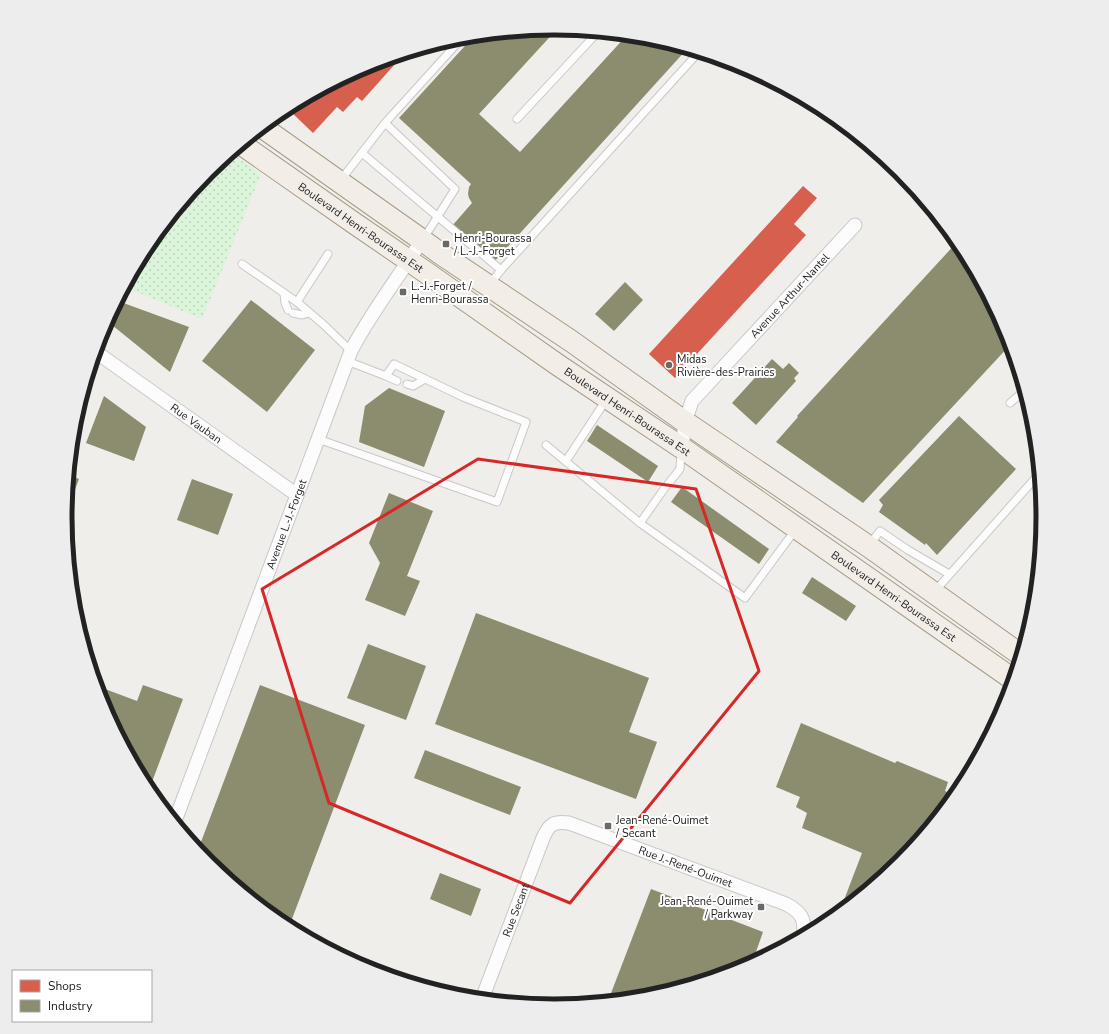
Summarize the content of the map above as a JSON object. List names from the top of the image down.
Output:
{
  "streets": {
    "main road": ["Boulevard Henri-Bourassa Est"],
    "street": [
      "Avenue Arthur-Nantel",
      "Rue Vauban",
      "Avenue L.-J.-Forget",
      "Rue J.-René-Ouimet",
      "Rue Secant"
    ]
  },
  "crossings": [
    ["Boulevard Henri-Bourassa Est", "Avenue Arthur-Nantel"],
    ["Boulevard Henri-Bourassa Est", "Avenue L.-J.-Forget"],
    ["Rue Vauban", "Avenue L.-J.-Forget"],
    ["Rue J.-René-Ouimet", "Rue Secant"]
  ],
  "places": {
    "transit": [
      "Henri-Bourassa / L.-J.-Forget",
      "L.-J.-Forget / Henri-Bourassa",
      "Jean-René-Ouimet / Secant",
      "Jean-René-Ouimet / Parkway"
    ],
    "other": ["Midas Rivière-des-Prairies"]
  },
  "legend": ["Shops", "Industry"]
}
